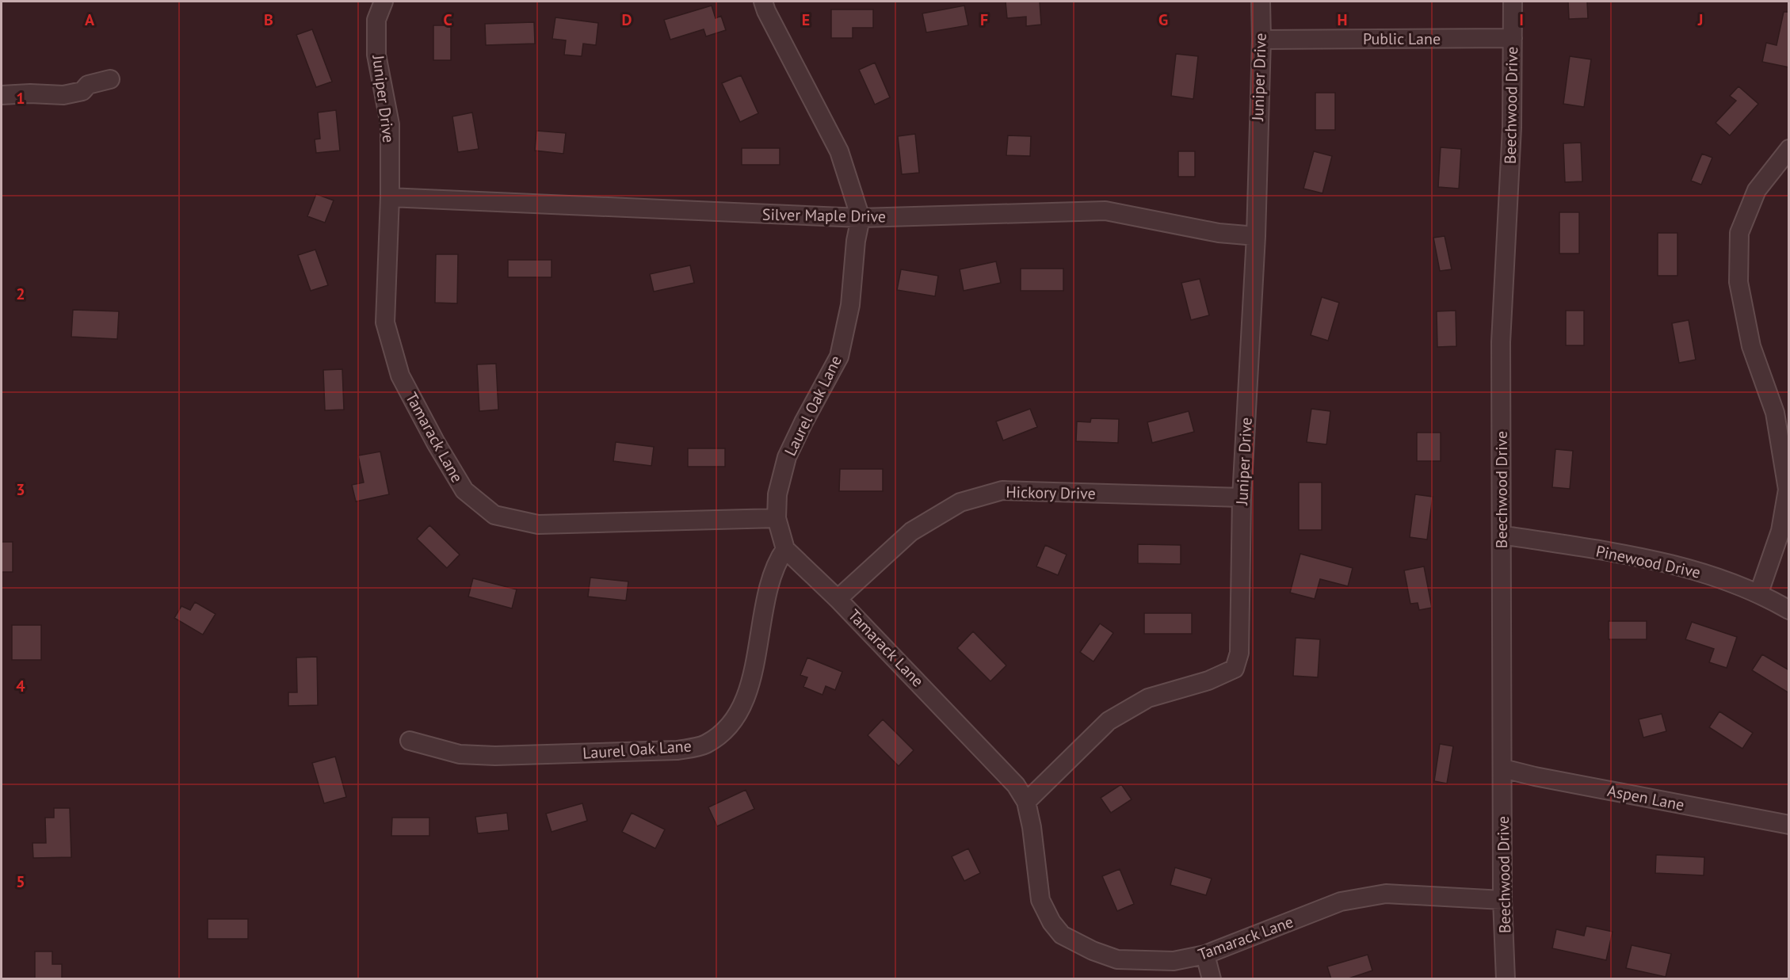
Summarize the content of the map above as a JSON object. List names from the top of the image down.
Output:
{
  "streets": {
    "street": [
      "Public Lane",
      "Juniper Drive",
      "Beechwood Drive",
      "Silver Maple Drive",
      "Laurel Oak Lane",
      "Tamarack Lane",
      "Hickory Drive",
      "Pinewood Drive",
      "Aspen Lane"
    ]
  },
  "crossings": [
    ["Public Lane", "Juniper Drive"],
    ["Public Lane", "Beechwood Drive"],
    ["Juniper Drive", "Silver Maple Drive"],
    ["Juniper Drive", "Tamarack Lane"],
    ["Juniper Drive", "Hickory Drive"],
    ["Beechwood Drive", "Tamarack Lane"],
    ["Beechwood Drive", "Pinewood Drive"],
    ["Beechwood Drive", "Aspen Lane"],
    ["Silver Maple Drive", "Laurel Oak Lane"],
    ["Silver Maple Drive", "Tamarack Lane"],
    ["Laurel Oak Lane", "Tamarack Lane"],
    ["Tamarack Lane", "Hickory Drive"]
  ],
  "grid": {
    "columns": [
      "A",
      "B",
      "C",
      "D",
      "E",
      "F",
      "G",
      "H",
      "I",
      "J"
    ],
    "rows": [
      "1",
      "2",
      "3",
      "4",
      "5"
    ]
  }
}
